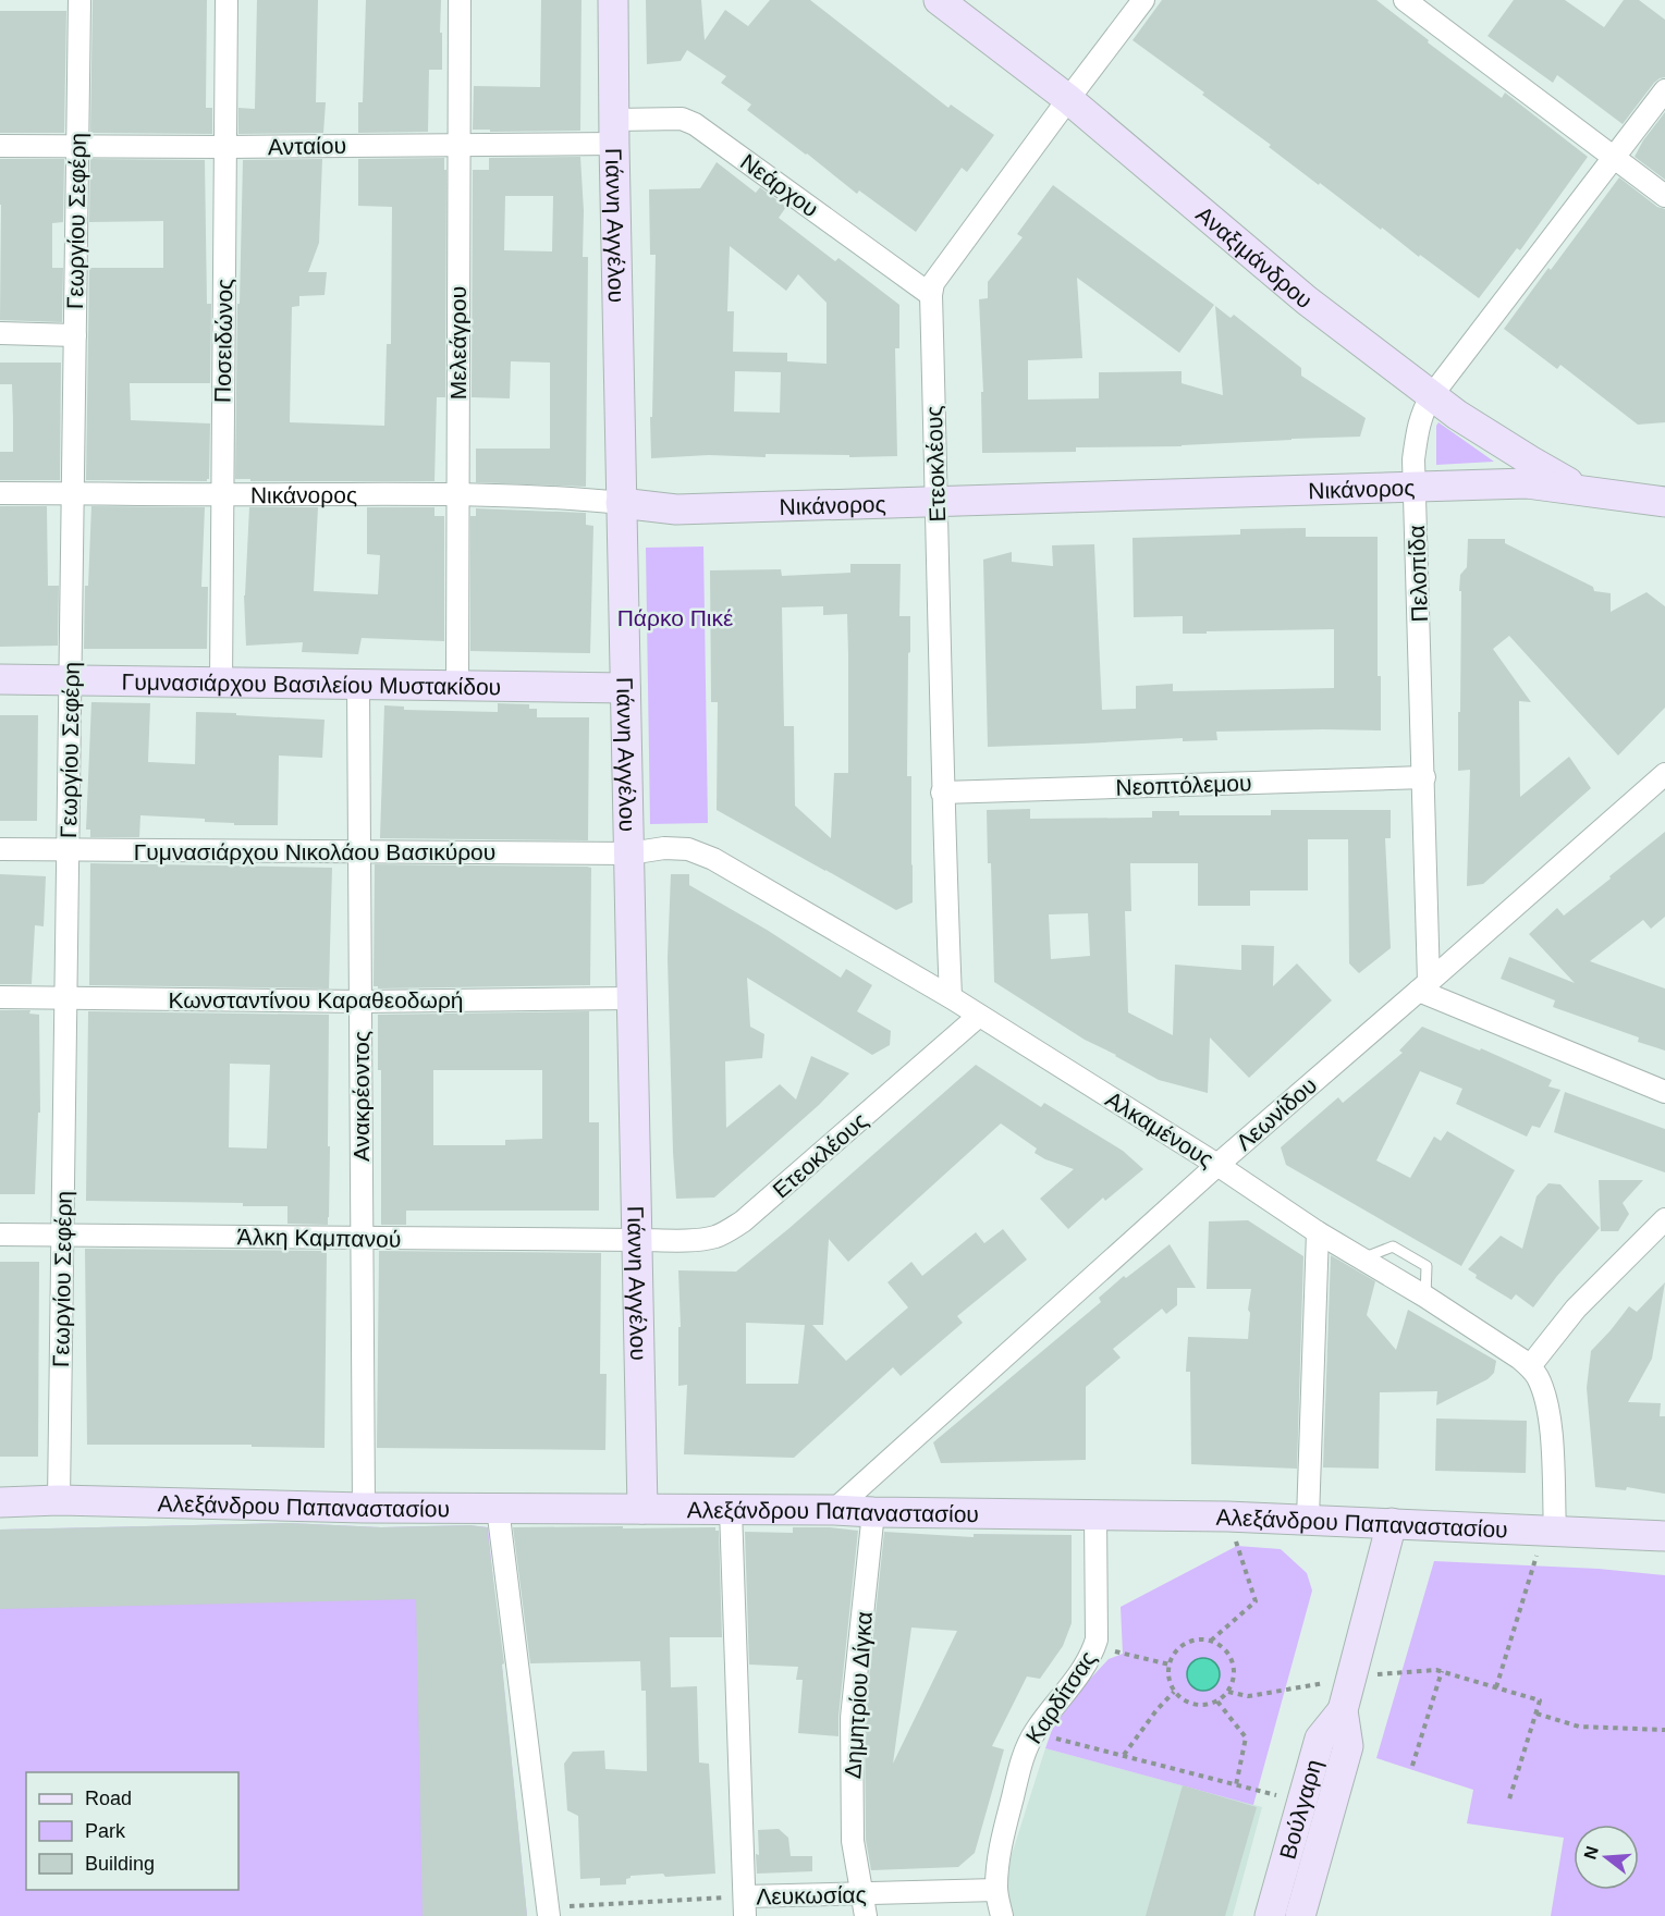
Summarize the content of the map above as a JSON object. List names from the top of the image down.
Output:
{
  "streets": {
    "street": [
      "Ανταίου",
      "Νεάρχου",
      "Γεωργίου Σεφέρη",
      "Γιάννη Αγγέλου",
      "Αναξιμάνδρου",
      "Ποσειδώνος",
      "Μελεάγρου",
      "Ετεοκλέους",
      "Νικάνορος",
      "Πελοπίδα",
      "Γυμνασιάρχου Βασιλείου Μυστακίδου",
      "Νεοπτόλεμου",
      "Γυμνασιάρχου Νικολάου Βασικύρου",
      "Κωνσταντίνου Καραθεοδωρή",
      "Ανακρέοντος",
      "Λεωνίδου",
      "Αλκαμένους",
      "Άλκη Καμπανού",
      "Αλεξάνδρου Παπαναστασίου",
      "Δημητρίου Δίγκα",
      "Καρδίτσας",
      "Βούλγαρη",
      "Λευκωσίας"
    ]
  },
  "crossings": [
    ["Ανταίου", "Νεάρχου"],
    ["Ανταίου", "Γεωργίου Σεφέρη"],
    ["Ανταίου", "Γιάννη Αγγέλου"],
    ["Ανταίου", "Ποσειδώνος"],
    ["Ανταίου", "Μελεάγρου"],
    ["Νεάρχου", "Γιάννη Αγγέλου"],
    ["Νεάρχου", "Ετεοκλέους"],
    ["Γεωργίου Σεφέρη", "Νικάνορος"],
    ["Γεωργίου Σεφέρη", "Γυμνασιάρχου Βασιλείου Μυστακίδου"],
    ["Γεωργίου Σεφέρη", "Γυμνασιάρχου Νικολάου Βασικύρου"],
    ["Γεωργίου Σεφέρη", "Κωνσταντίνου Καραθεοδωρή"],
    ["Γεωργίου Σεφέρη", "Άλκη Καμπανού"],
    ["Γεωργίου Σεφέρη", "Αλεξάνδρου Παπαναστασίου"],
    ["Γιάννη Αγγέλου", "Ετεοκλέους"],
    ["Γιάννη Αγγέλου", "Νικάνορος"],
    ["Γιάννη Αγγέλου", "Γυμνασιάρχου Βασιλείου Μυστακίδου"],
    ["Γιάννη Αγγέλου", "Γυμνασιάρχου Νικολάου Βασικύρου"],
    ["Γιάννη Αγγέλου", "Κωνσταντίνου Καραθεοδωρή"],
    ["Γιάννη Αγγέλου", "Αλκαμένους"],
    ["Γιάννη Αγγέλου", "Άλκη Καμπανού"],
    ["Γιάννη Αγγέλου", "Αλεξάνδρου Παπαναστασίου"],
    ["Αναξιμάνδρου", "Ετεοκλέους"],
    ["Αναξιμάνδρου", "Νικάνορος"],
    ["Αναξιμάνδρου", "Πελοπίδα"],
    ["Ποσειδώνος", "Νικάνορος"],
    ["Ποσειδώνος", "Γυμνασιάρχου Βασιλείου Μυστακίδου"],
    ["Μελεάγρου", "Νικάνορος"],
    ["Μελεάγρου", "Γυμνασιάρχου Βασιλείου Μυστακίδου"],
    ["Ετεοκλέους", "Νικάνορος"],
    ["Ετεοκλέους", "Νεοπτόλεμου"],
    ["Ετεοκλέους", "Αλκαμένους"],
    ["Ετεοκλέους", "Άλκη Καμπανού"],
    ["Νικάνορος", "Πελοπίδα"],
    ["Πελοπίδα", "Νεοπτόλεμου"],
    ["Πελοπίδα", "Λεωνίδου"],
    ["Γυμνασιάρχου Βασιλείου Μυστακίδου", "Ανακρέοντος"],
    ["Γυμνασιάρχου Νικολάου Βασικύρου", "Ανακρέοντος"],
    ["Γυμνασιάρχου Νικολάου Βασικύρου", "Αλκαμένους"],
    ["Κωνσταντίνου Καραθεοδωρή", "Ανακρέοντος"],
    ["Ανακρέοντος", "Άλκη Καμπανού"],
    ["Ανακρέοντος", "Αλεξάνδρου Παπαναστασίου"],
    ["Λεωνίδου", "Αλκαμένους"],
    ["Λεωνίδου", "Αλεξάνδρου Παπαναστασίου"],
    ["Αλκαμένους", "Αλεξάνδρου Παπαναστασίου"],
    ["Αλεξάνδρου Παπαναστασίου", "Δημητρίου Δίγκα"],
    ["Αλεξάνδρου Παπαναστασίου", "Καρδίτσας"],
    ["Αλεξάνδρου Παπαναστασίου", "Βούλγαρη"],
    ["Δημητρίου Δίγκα", "Λευκωσίας"],
    ["Καρδίτσας", "Λευκωσίας"]
  ],
  "parks": ["Πάρκο Πικέ"],
  "legend": ["Road", "Park", "Building"],
  "north": "left"
}
